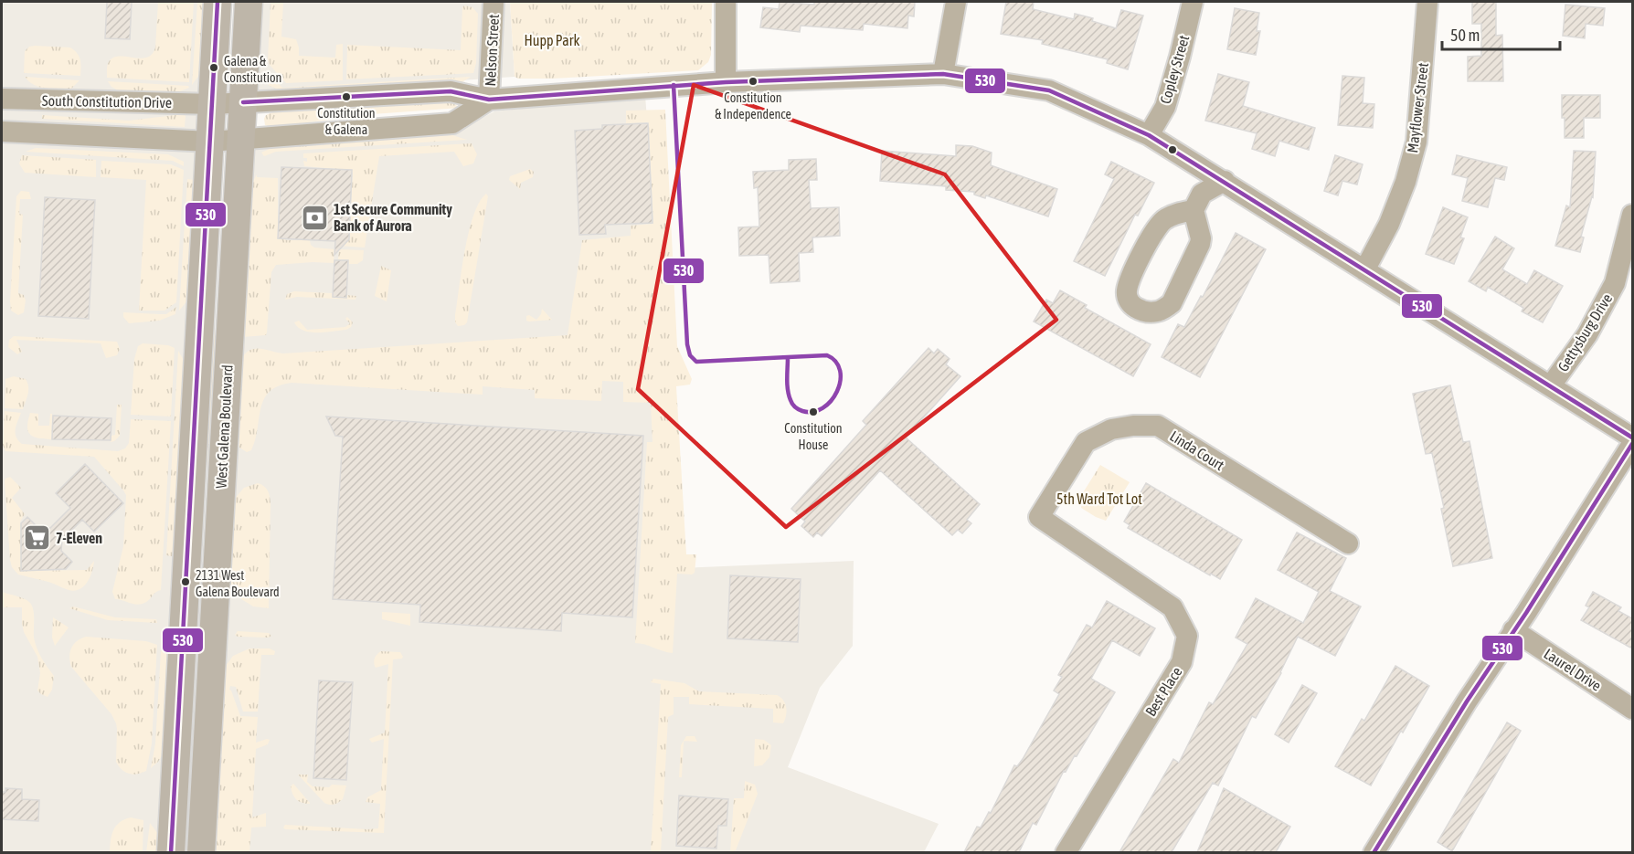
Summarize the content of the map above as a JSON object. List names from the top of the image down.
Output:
{
  "streets": {
    "main road": ["West Galena Boulevard"],
    "street": [
      "Nelson Street",
      "Copley Street",
      "South Constitution Drive",
      "Mayflower Street",
      "Gettysburg Drive",
      "Linda Court",
      "Laurel Drive",
      "Best Place"
    ]
  },
  "crossings": [
    ["Nelson Street", "South Constitution Drive"],
    ["South Constitution Drive", "West Galena Boulevard"],
    ["Linda Court", "Best Place"]
  ],
  "parks": ["Hupp Park", "5th Ward Tot Lot"],
  "places": {
    "other": [
      "Galena & Constitution",
      "Constitution & Independence",
      "Constitution & Galena",
      "Constitution House",
      "2131 West Galena Boulevard"
    ],
    "bank": ["1st Secure Community Bank of Aurora"],
    "supermarket": ["7-Eleven"]
  },
  "lines": ["transit line 530"],
  "scale_bar": "50 m"
}
